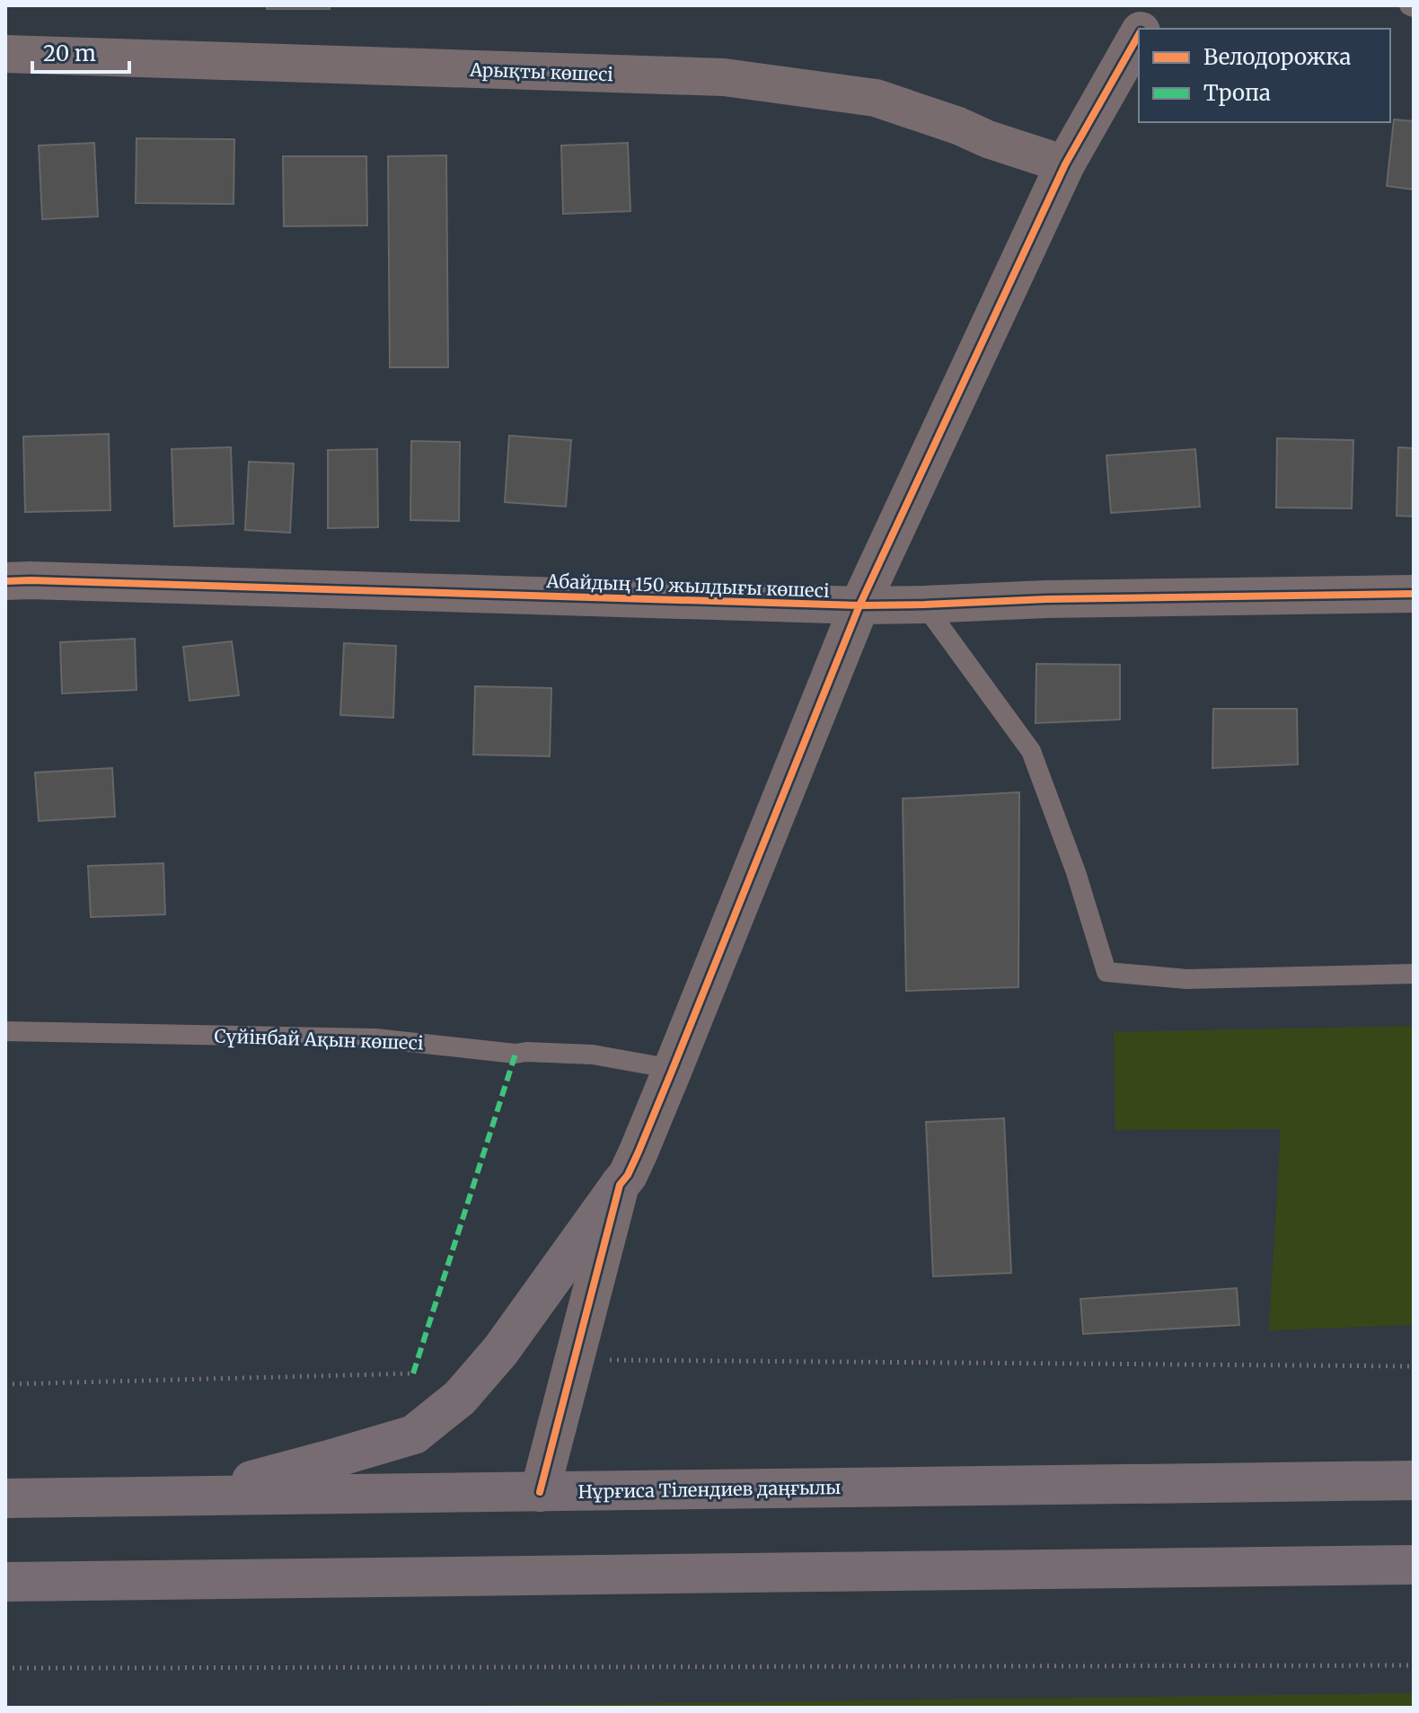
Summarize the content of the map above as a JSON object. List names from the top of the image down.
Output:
{
  "streets": {
    "main road": ["Нұрғиса Тілендиев даңғылы"],
    "street": ["Арықты көшесі", "Абайдың 150 жылдығы көшесі"],
    "lane": ["Сүйінбай Ақын көшесі"]
  },
  "legend": ["Велодорожка", "Тропа"],
  "scale_bar": "20 m"
}
